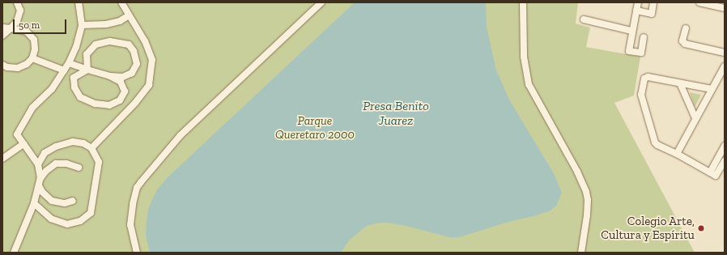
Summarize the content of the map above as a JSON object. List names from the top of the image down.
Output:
{
  "water": ["Presa Benito Juarez"],
  "parks": ["Parque Queretaro 2000"],
  "places": ["Colegio Arte, Cultura y Espíritu"],
  "scale_bar": "50 m"
}
